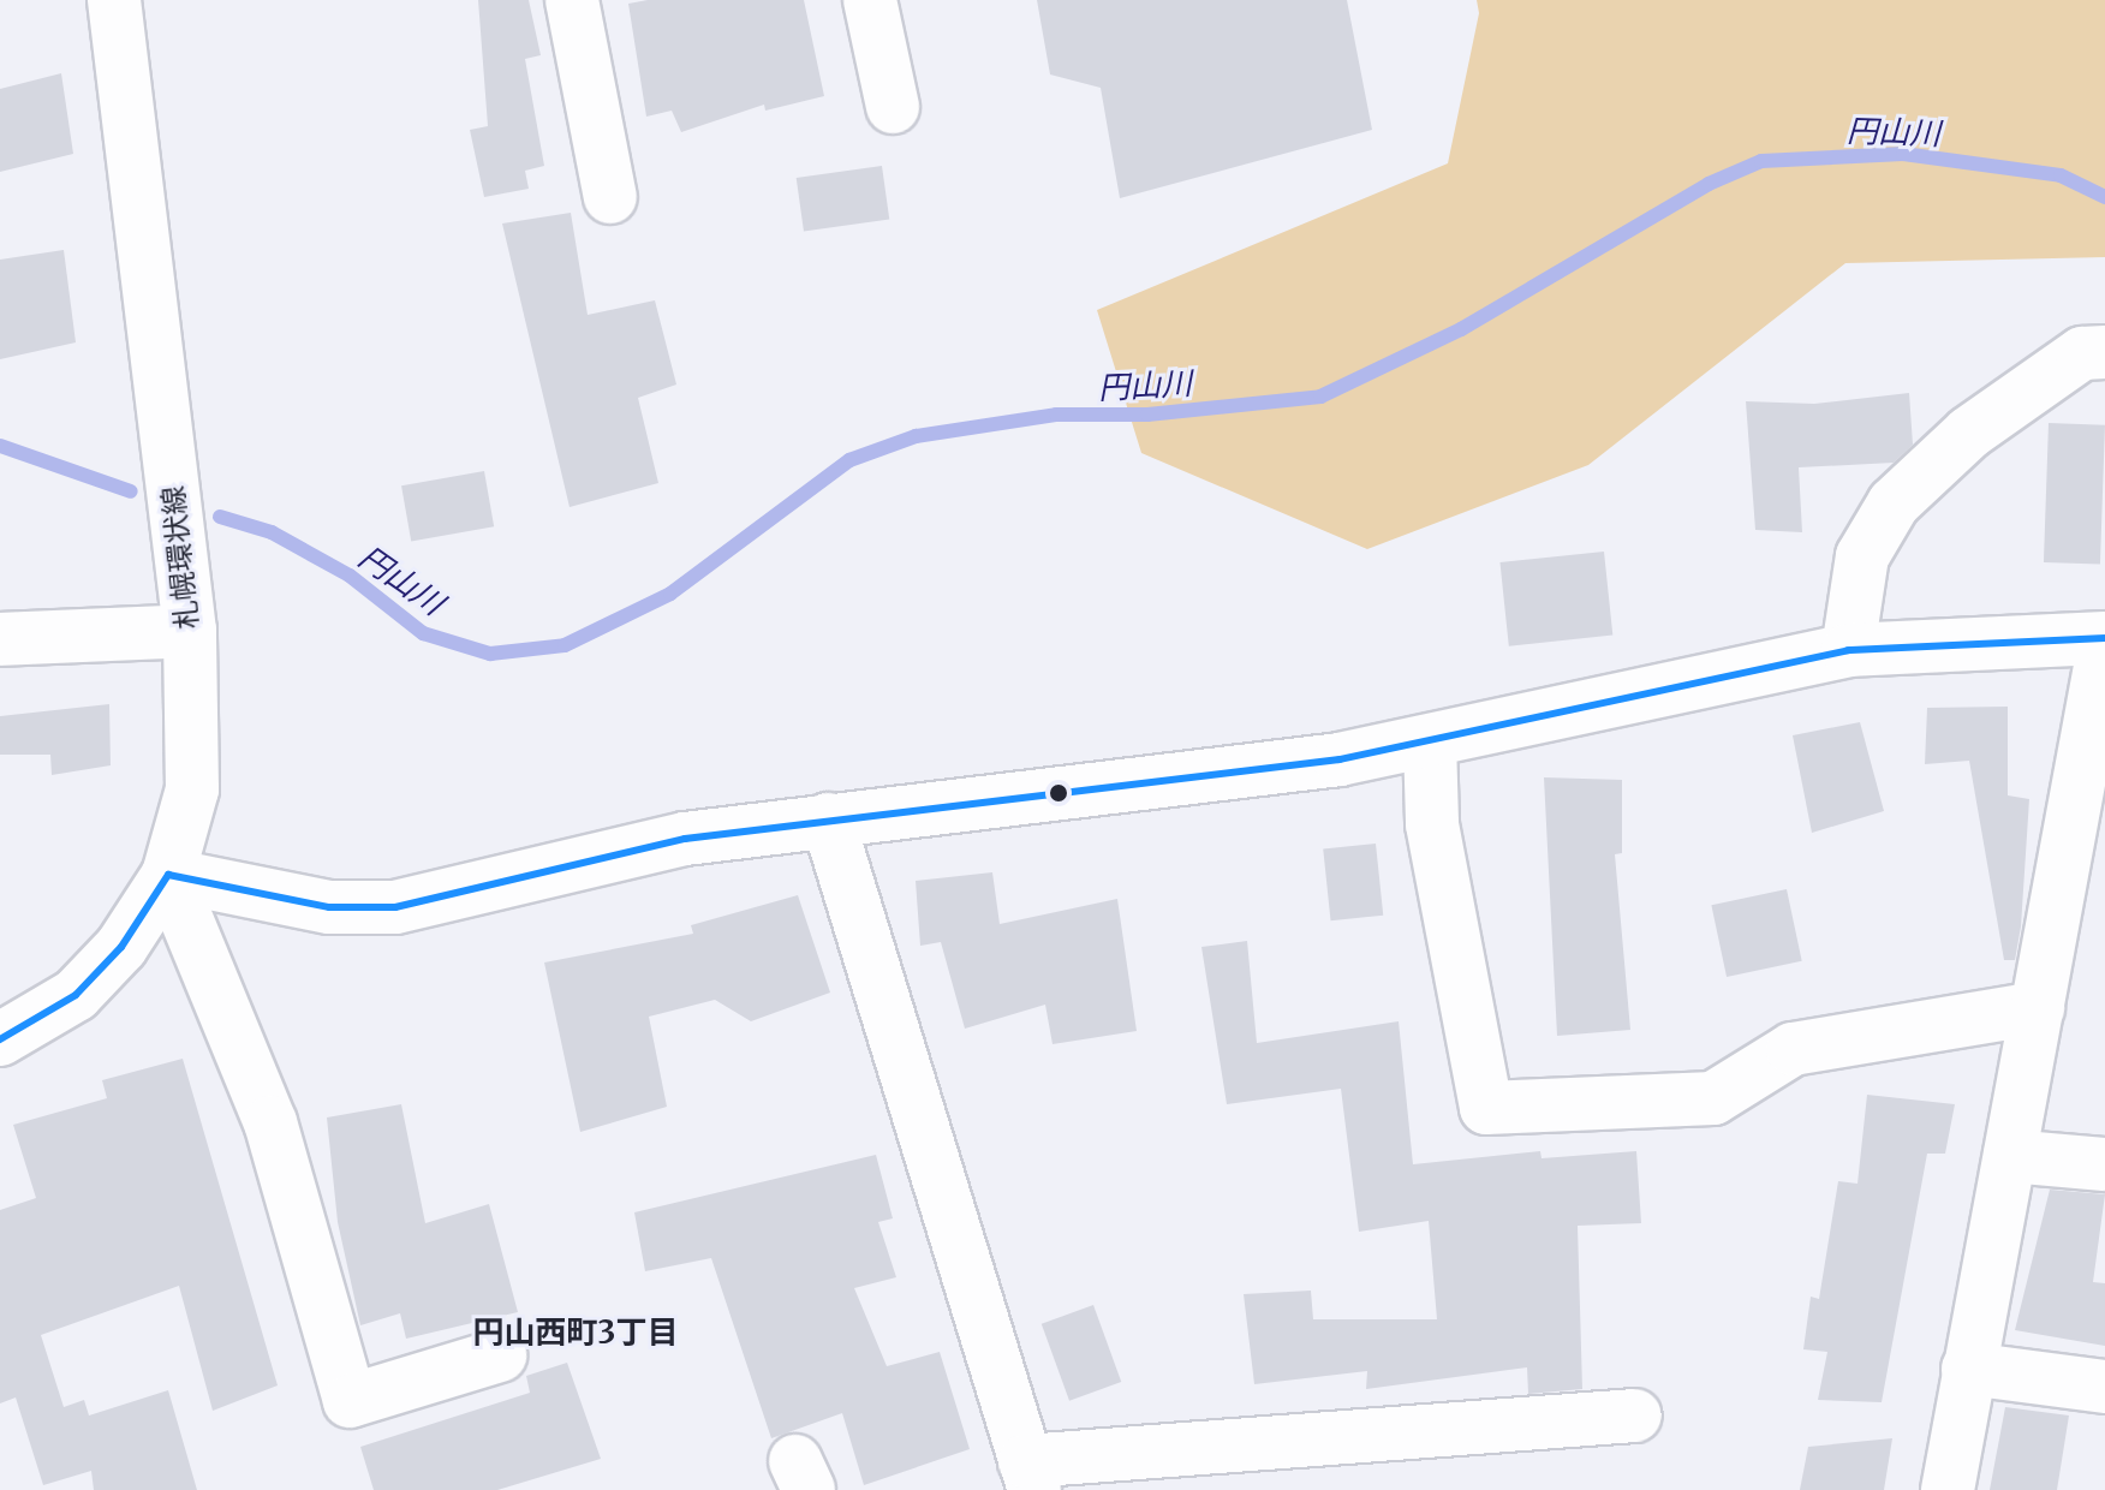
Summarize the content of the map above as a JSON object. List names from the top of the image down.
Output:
{
  "streets": {
    "street": ["札幌環状線"]
  },
  "districts": ["円山西町3丁目"],
  "water": ["円山川"]
}
